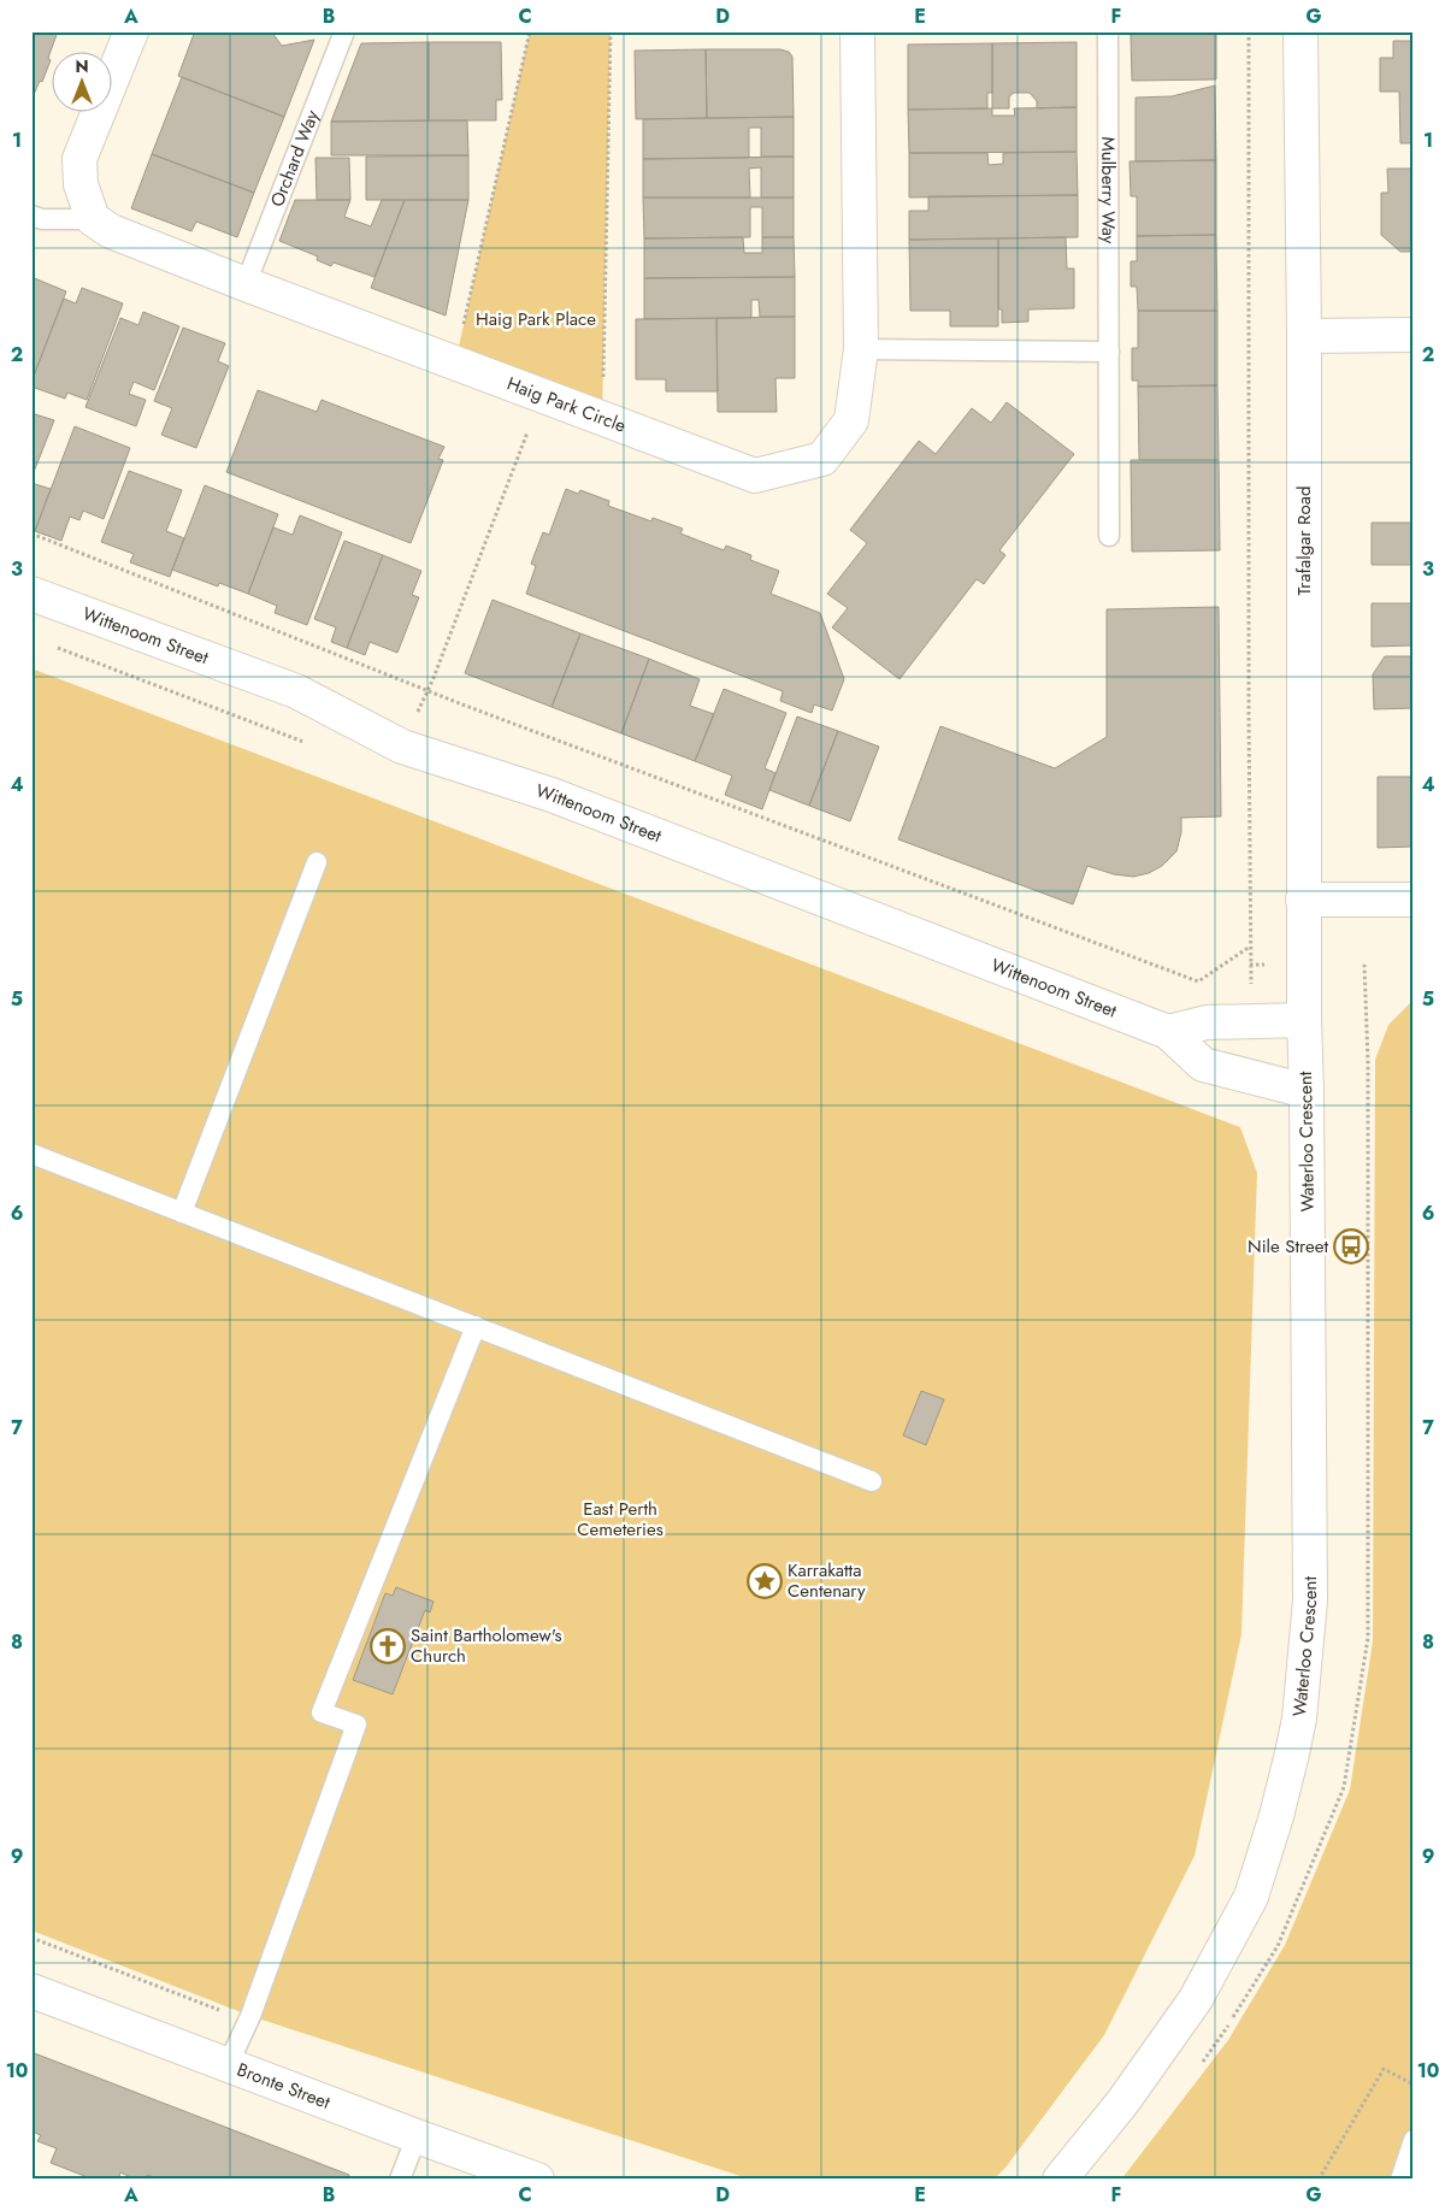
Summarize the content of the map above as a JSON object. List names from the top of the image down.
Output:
{
  "streets": {
    "street": [
      "Haig Park Circle",
      "Trafalgar Road",
      "Wittenoom Street",
      "Waterloo Crescent",
      "Bronte Street"
    ],
    "lane": ["Orchard Way", "Mulberry Way"]
  },
  "crossings": [
    ["Orchard Way", "Haig Park Circle"],
    ["Trafalgar Road", "Waterloo Crescent"],
    ["Wittenoom Street", "Waterloo Crescent"]
  ],
  "parks": ["Haig Park Place", "East Perth Cemeteries"],
  "places": {
    "bus stop": ["Nile Street"],
    "place": ["Karrakatta Centenary"],
    "church": ["Saint Bartholomew's Church"]
  },
  "north": "top",
  "grid": {
    "columns": [
      "A",
      "B",
      "C",
      "D",
      "E",
      "F",
      "G"
    ],
    "rows": [
      "1",
      "2",
      "3",
      "4",
      "5",
      "6",
      "7",
      "8",
      "9",
      "10"
    ]
  }
}
